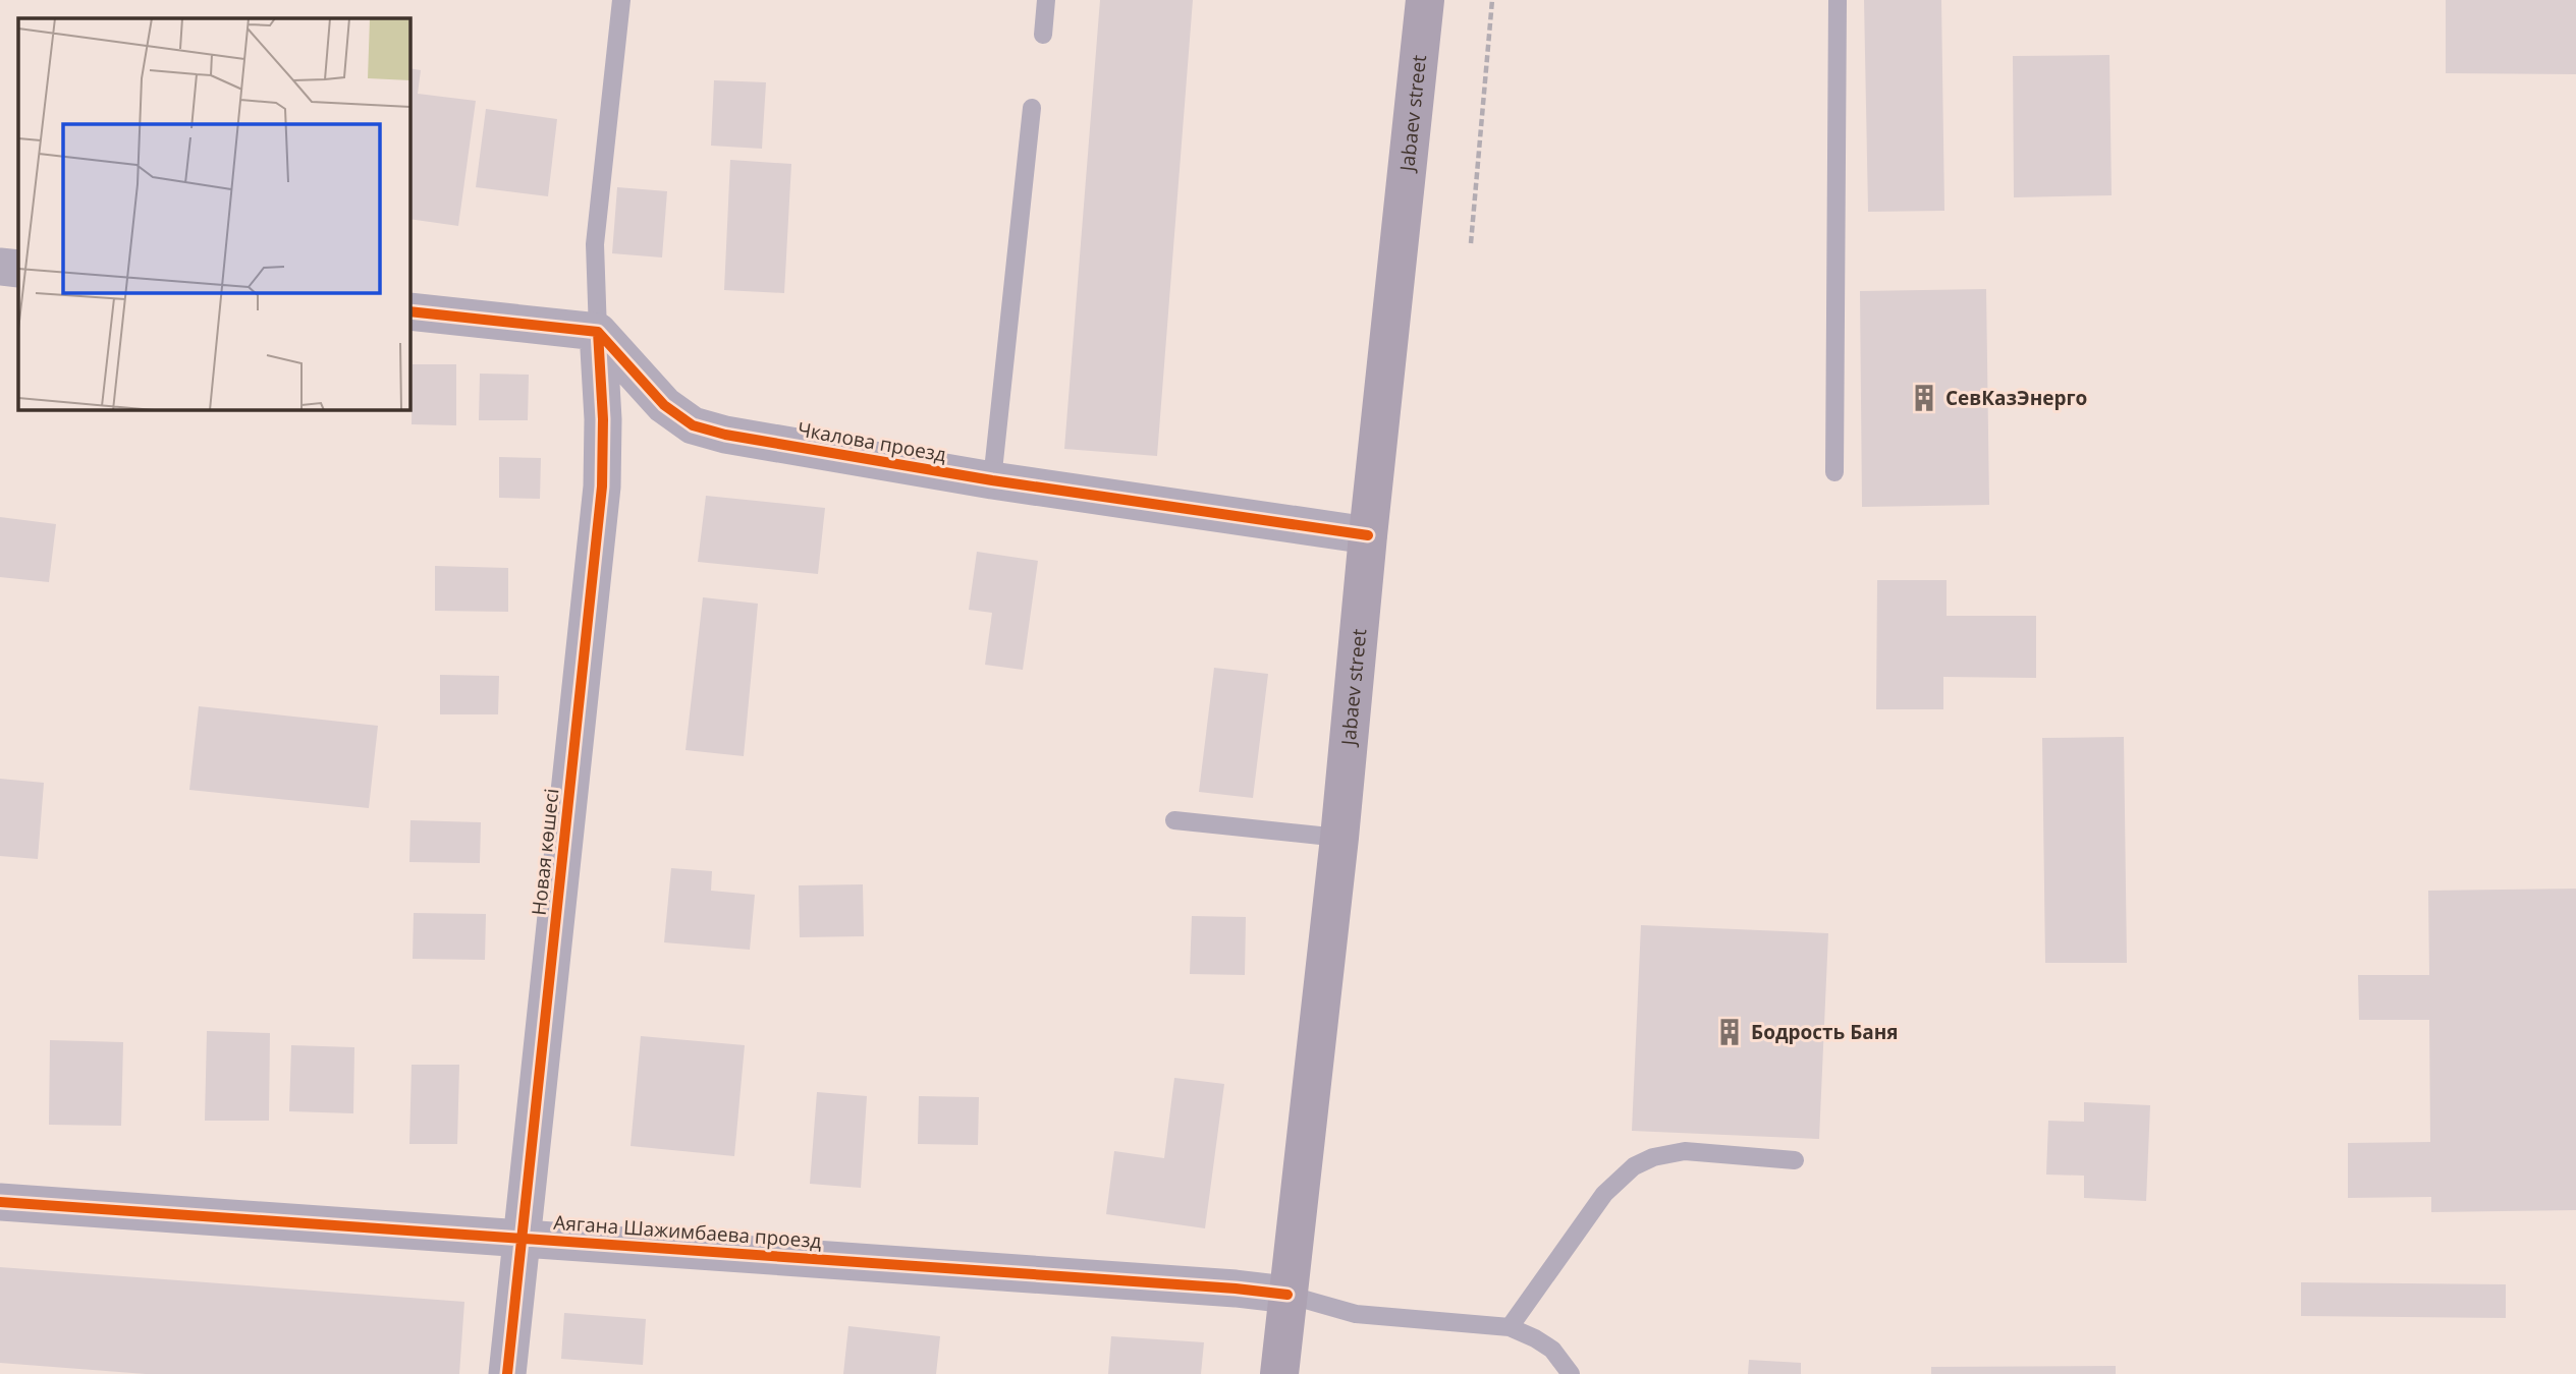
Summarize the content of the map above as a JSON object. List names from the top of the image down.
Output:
{
  "streets": {
    "main road": ["Jabaev street"],
    "street": ["Чкалова проезд", "Новая көшесі", "Аягана Шажимбаева проезд"]
  },
  "crossings": [
    ["Jabaev street", "Чкалова проезд"],
    ["Jabaev street", "Аягана Шажимбаева проезд"],
    ["Чкалова проезд", "Новая көшесі"],
    ["Новая көшесі", "Аягана Шажимбаева проезд"]
  ],
  "places": {
    "building": ["СевКазЭнерго", "Бодрость Баня"]
  }
}
